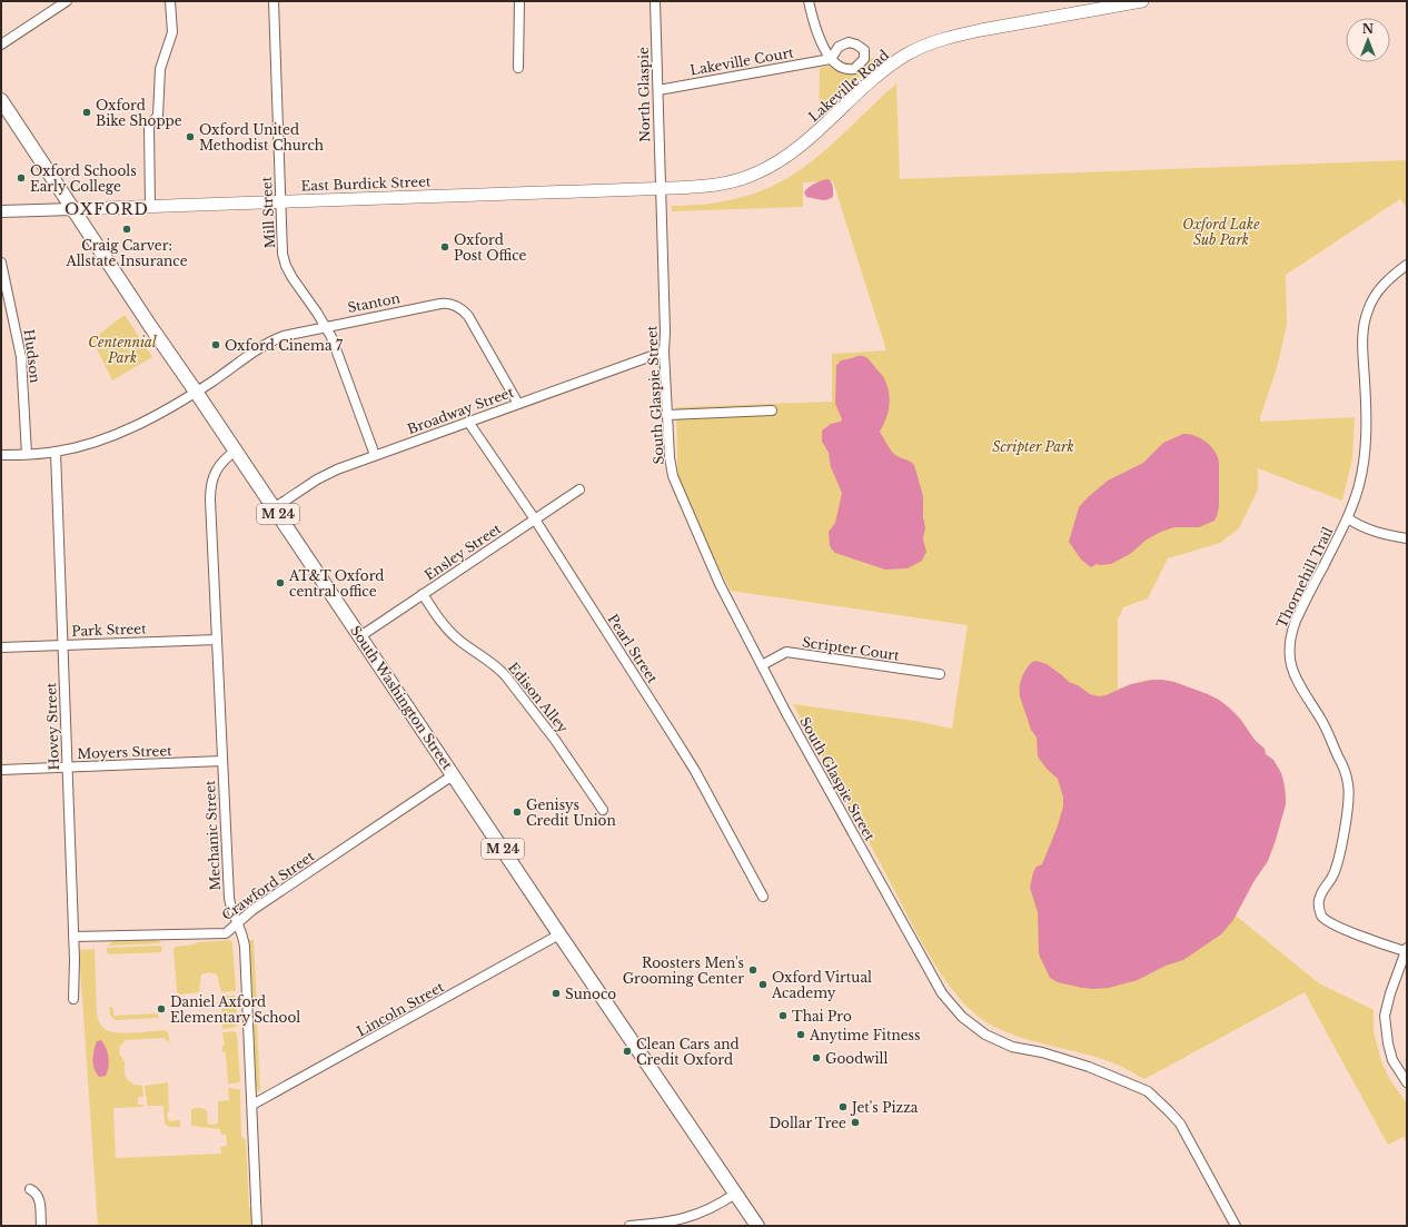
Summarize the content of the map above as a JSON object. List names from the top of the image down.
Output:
{
  "streets": {
    "main road": [
      "Lakeville Road",
      "East Burdick Street",
      "M 24",
      "South Washington Street"
    ],
    "street": [
      "Lakeville Court",
      "North Glaspie",
      "Mill Street",
      "Stanton",
      "Hudson",
      "South Glaspie Street",
      "Broadway Street",
      "Ensley Street",
      "Thornehill Trail",
      "Park Street",
      "Pearl Street",
      "Scripter Court",
      "Edison Alley",
      "Hovey Street",
      "Moyers Street",
      "Mechanic Street",
      "Crawford Street",
      "Lincoln Street"
    ]
  },
  "crossings": [
    ["Lakeville Court", "North Glaspie"],
    ["Lakeville Road", "North Glaspie"],
    ["Lakeville Road", "East Burdick Street"],
    ["Lakeville Road", "South Glaspie Street"],
    ["North Glaspie", "East Burdick Street"],
    ["North Glaspie", "South Glaspie Street"],
    ["East Burdick Street", "Mill Street"],
    ["East Burdick Street", "South Glaspie Street"],
    ["East Burdick Street", "M 24"],
    ["East Burdick Street", "South Washington Street"],
    ["Mill Street", "Stanton"],
    ["Mill Street", "Broadway Street"],
    ["Stanton", "Hudson"],
    ["Stanton", "Broadway Street"],
    ["Stanton", "South Washington Street"],
    ["Stanton", "Hovey Street"],
    ["South Glaspie Street", "Broadway Street"],
    ["South Glaspie Street", "Scripter Court"],
    ["Broadway Street", "Pearl Street"],
    ["Broadway Street", "South Washington Street"],
    ["M 24", "South Washington Street"],
    ["Ensley Street", "Pearl Street"],
    ["Ensley Street", "South Washington Street"],
    ["Ensley Street", "Edison Alley"],
    ["Park Street", "Hovey Street"],
    ["Park Street", "Mechanic Street"],
    ["South Washington Street", "Mechanic Street"],
    ["South Washington Street", "Crawford Street"],
    ["South Washington Street", "Lincoln Street"],
    ["Hovey Street", "Moyers Street"],
    ["Hovey Street", "Crawford Street"],
    ["Moyers Street", "Mechanic Street"],
    ["Mechanic Street", "Crawford Street"],
    ["Mechanic Street", "Lincoln Street"]
  ],
  "districts": ["OXFORD"],
  "parks": ["Oxford Lake Sub Park", "Centennial Park", "Scripter Park"],
  "places": [
    "Oxford Bike Shoppe",
    "Oxford United Methodist Church",
    "Oxford Schools Early College",
    "Craig Carver: Allstate Insurance",
    "Oxford Post Office",
    "Oxford Cinema 7",
    "AT&T Oxford central office",
    "Genisys Credit Union",
    "Roosters Men's Grooming Center",
    "Oxford Virtual Academy",
    "Sunoco",
    "Daniel Axford Elementary School",
    "Thai Pro",
    "Anytime Fitness",
    "Clean Cars and Credit Oxford",
    "Goodwill",
    "Jet's Pizza",
    "Dollar Tree"
  ],
  "north": "top"
}
